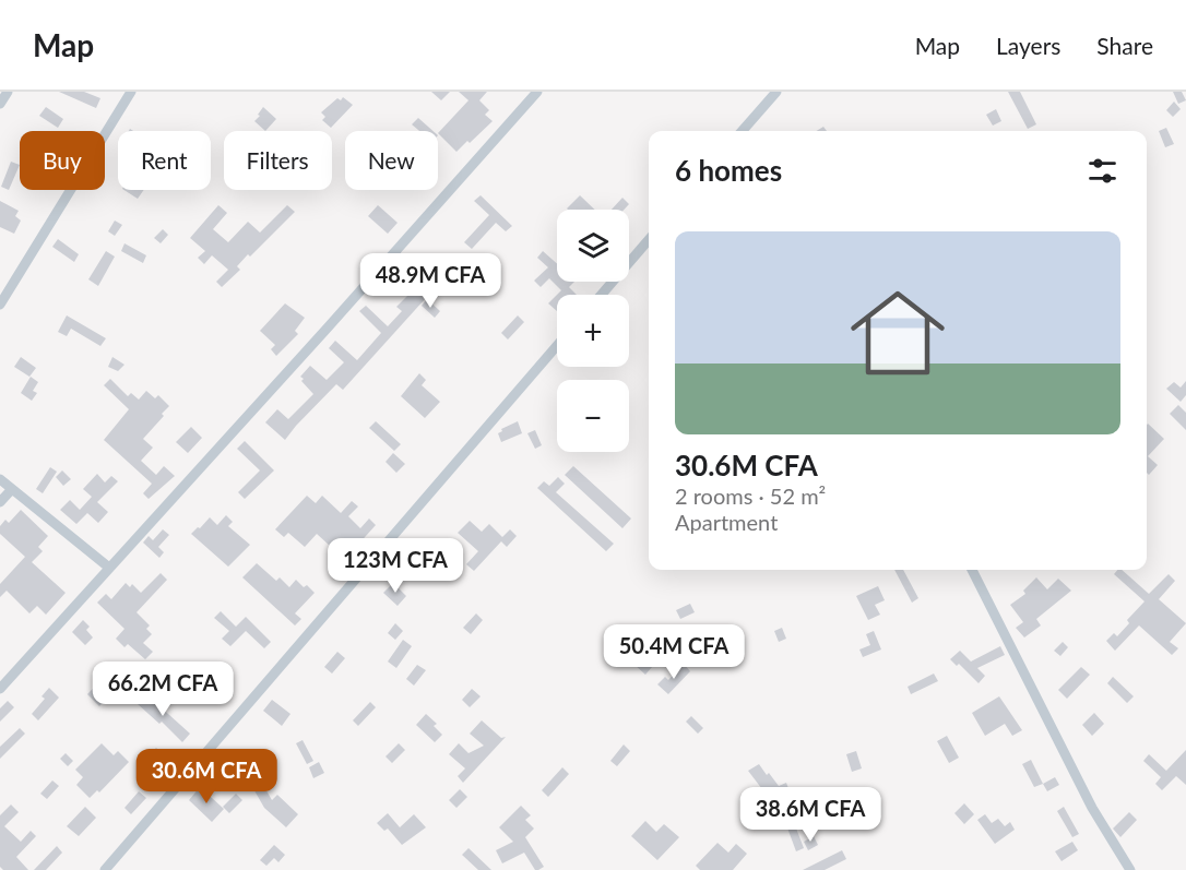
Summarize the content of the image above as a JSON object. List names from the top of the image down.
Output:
{
  "page": {
    "header": "Map",
    "nav": ["Map", "Layers", "Share"],
    "chip": [
      "Buy",
      "Rent",
      "Filters",
      "New"
    ],
    "heading": "6 homes",
    "map_buttons": ["+", "−"],
    "list": [
      {
        "name": "30.6M CFA",
        "note": "2 rooms · 52 m² · Apartment"
      }
    ],
    "price": [
      "48.9M CFA",
      "123M CFA",
      "50.4M CFA",
      "66.2M CFA",
      "30.6M CFA",
      "38.6M CFA"
    ]
  }
}
